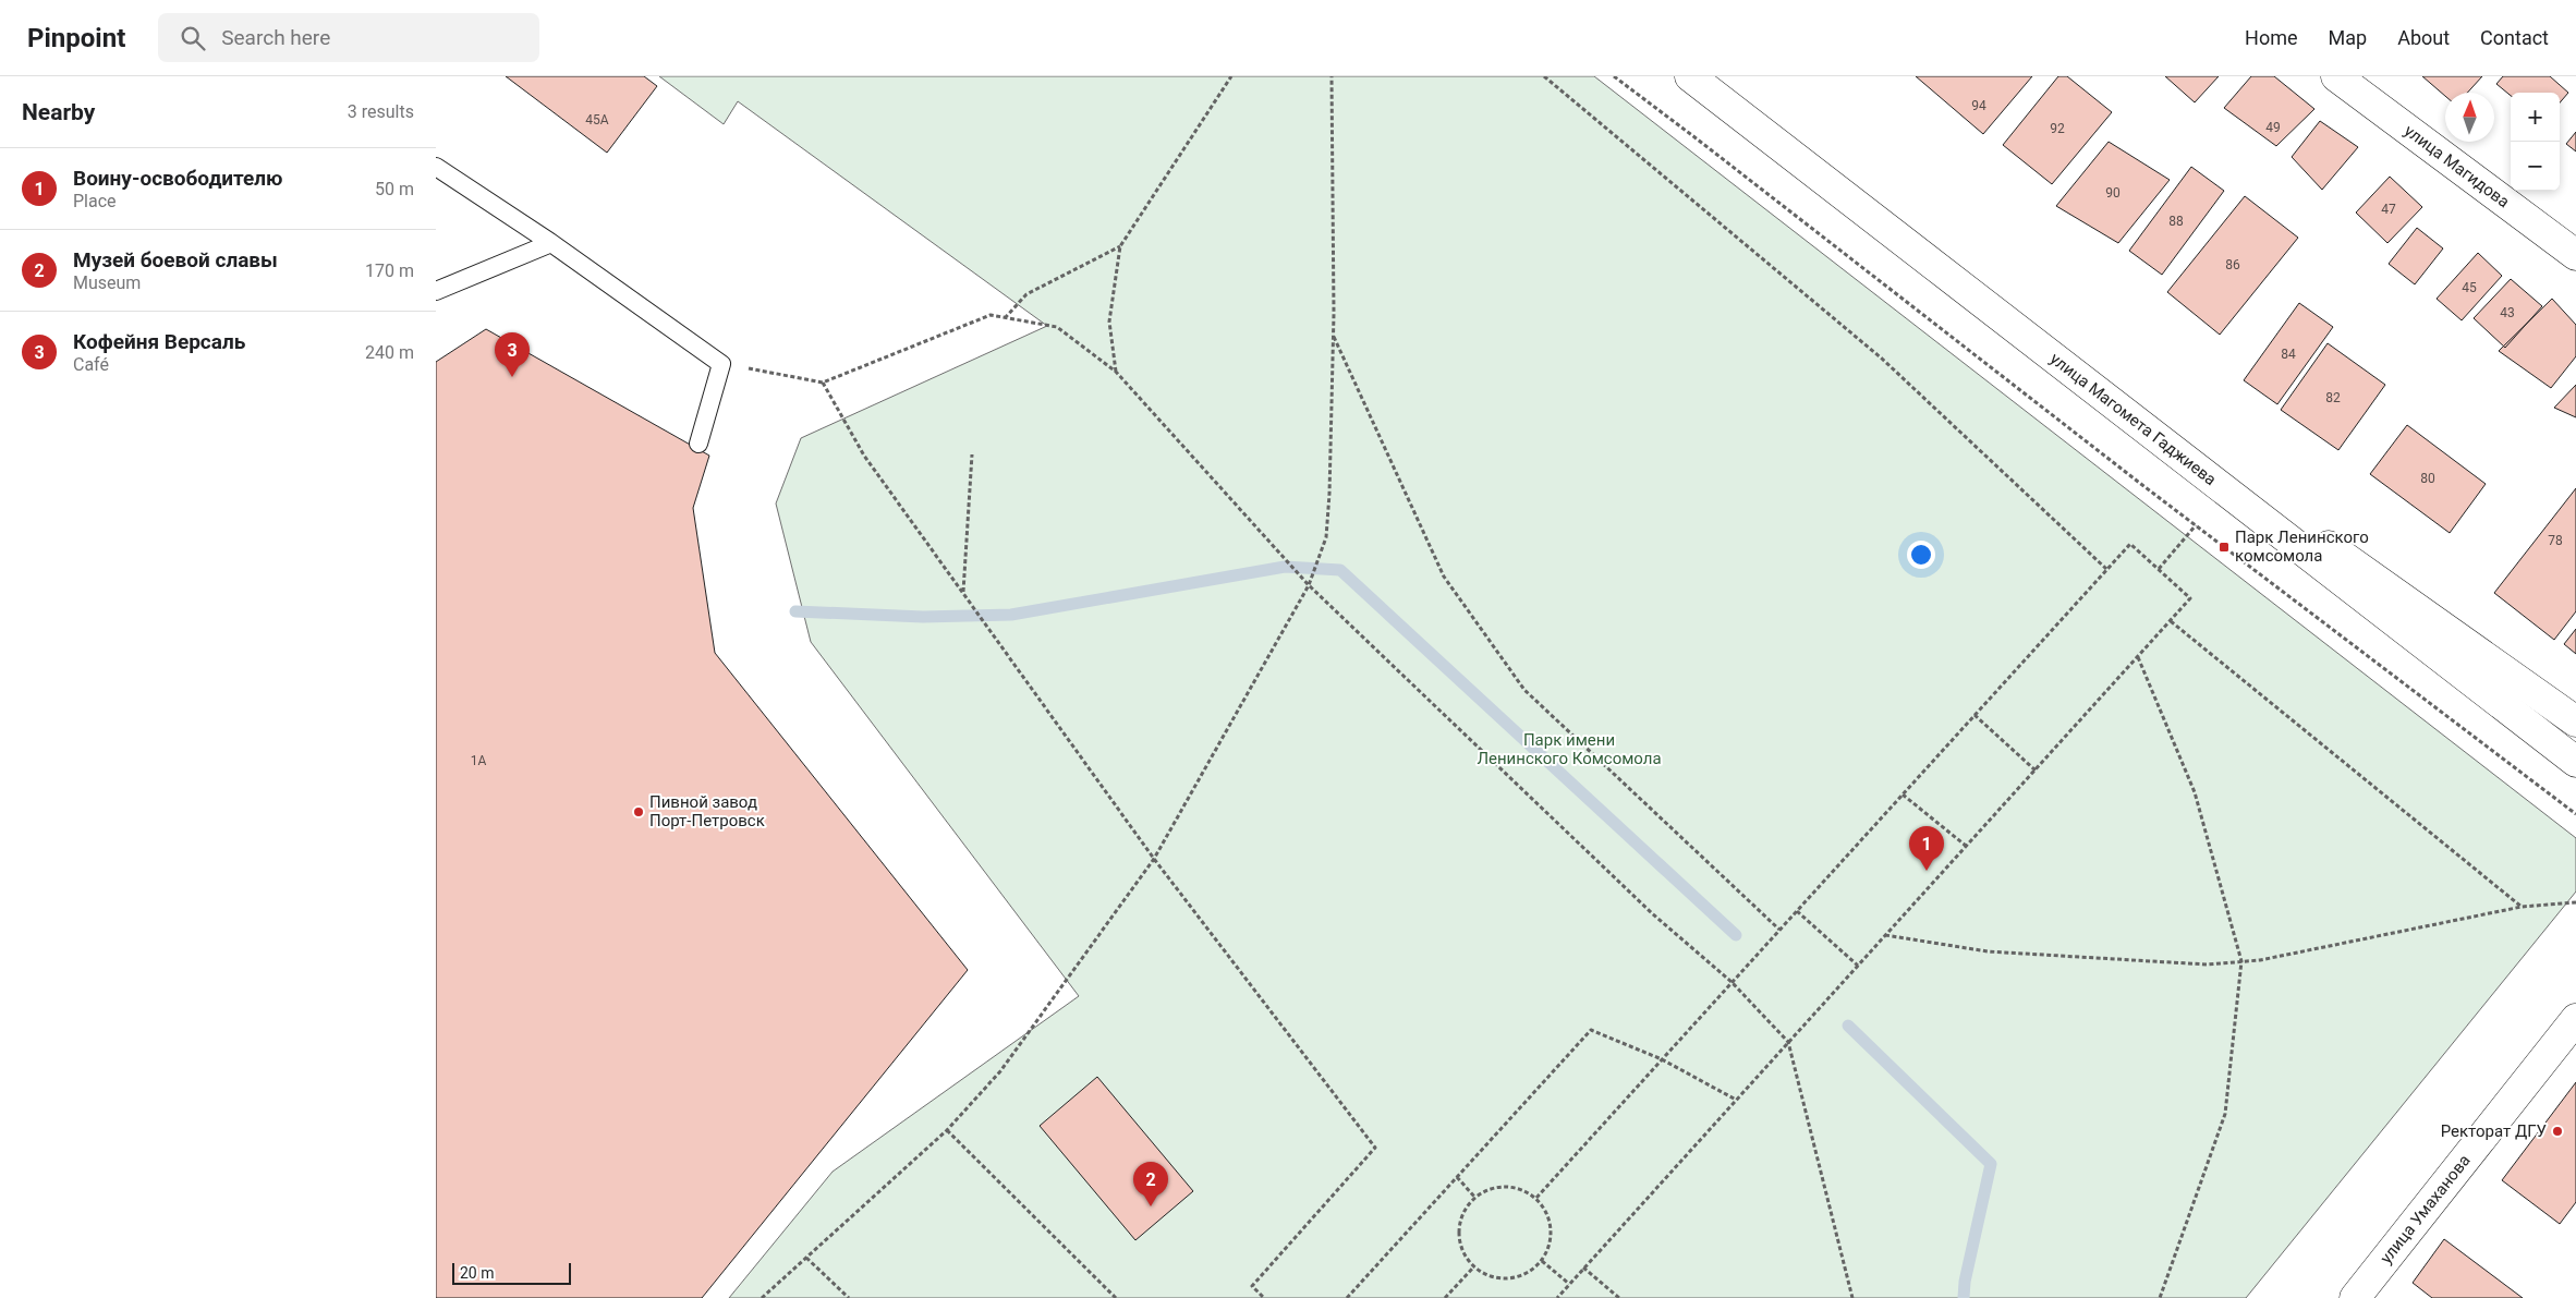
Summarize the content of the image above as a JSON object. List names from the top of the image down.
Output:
{
  "streets": {
    "main road": ["улица Магидова", "улица Магомета Гаджиева", "улица Умаханова"]
  },
  "parks": ["Парк имени Ленинского Комсомола"],
  "places": {
    "transit": ["Парк Ленинского комсомола"],
    "other": ["Пивной завод Порт-Петровск", "Ректорат ДГУ"]
  },
  "house_numbers": [
    "94",
    "45А",
    "49",
    "92",
    "90",
    "47",
    "88",
    "86",
    "45",
    "43",
    "84",
    "82",
    "80",
    "78",
    "1А"
  ],
  "scale_bar": "20 m",
  "north": "top",
  "page": {
    "header": "Pinpoint",
    "search": "Search here",
    "nav": [
      "Home",
      "Map",
      "About",
      "Contact"
    ],
    "heading": ["Nearby", "3 results"],
    "map_buttons": ["+", "−"],
    "list": [
      {
        "mark": "1",
        "name": "Воину-освободителю",
        "note": "Place",
        "value": "50 m"
      },
      {
        "mark": "2",
        "name": "Музей боевой славы",
        "note": "Museum",
        "value": "170 m"
      },
      {
        "mark": "3",
        "name": "Кофейня Версаль",
        "note": "Café",
        "value": "240 m"
      }
    ],
    "pins": ["3", "1", "2"],
    "scale": "20 m"
  }
}
